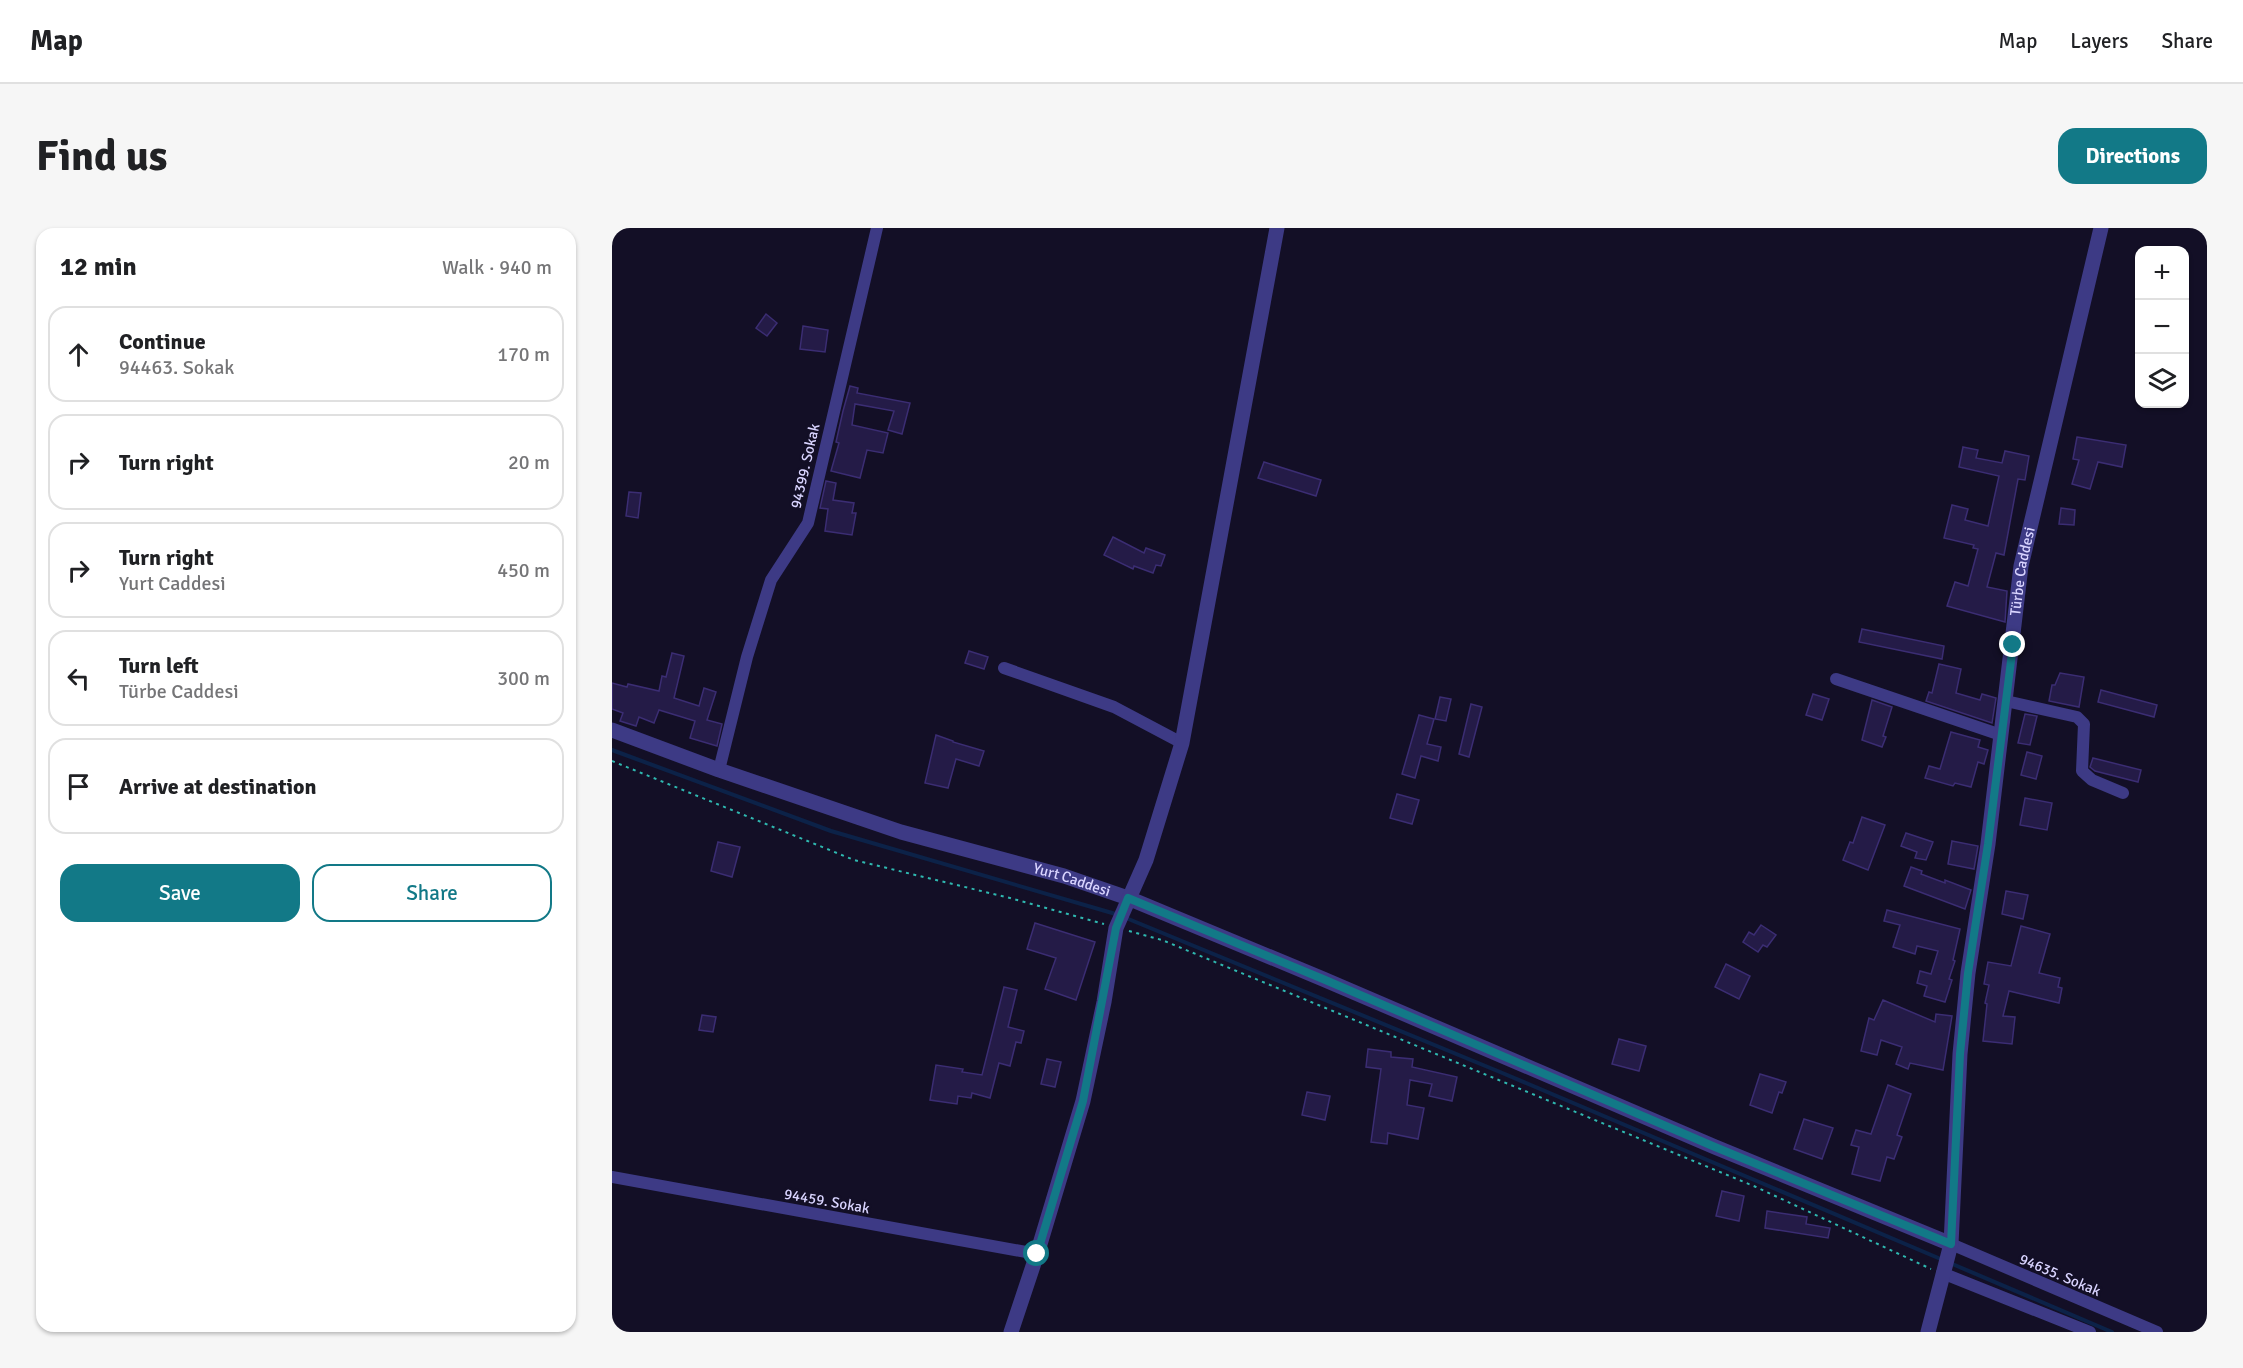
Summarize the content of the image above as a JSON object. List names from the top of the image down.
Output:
{
  "streets": {
    "street": [
      "94399. Sokak",
      "Türbe Caddesi",
      "Yurt Caddesi",
      "94459. Sokak",
      "94635. Sokak"
    ]
  },
  "crossings": [
    ["94399. Sokak", "Yurt Caddesi"],
    ["Türbe Caddesi", "Yurt Caddesi"],
    ["Türbe Caddesi", "94635. Sokak"],
    ["Yurt Caddesi", "94635. Sokak"]
  ],
  "page": {
    "header": "Map",
    "nav": ["Map", "Layers", "Share"],
    "buttons": [
      "Directions",
      ["Save", "Share"]
    ],
    "title": "Find us",
    "heading": ["12 min", "Walk · 940 m"],
    "map_buttons": ["+", "−"],
    "list": [
      ["Continue", "94463. Sokak", "170 m"],
      ["Turn right", "20 m"],
      ["Turn right", "Yurt Caddesi", "450 m"],
      ["Turn left", "Türbe Caddesi", "300 m"],
      "Arrive at destination"
    ]
  }
}
